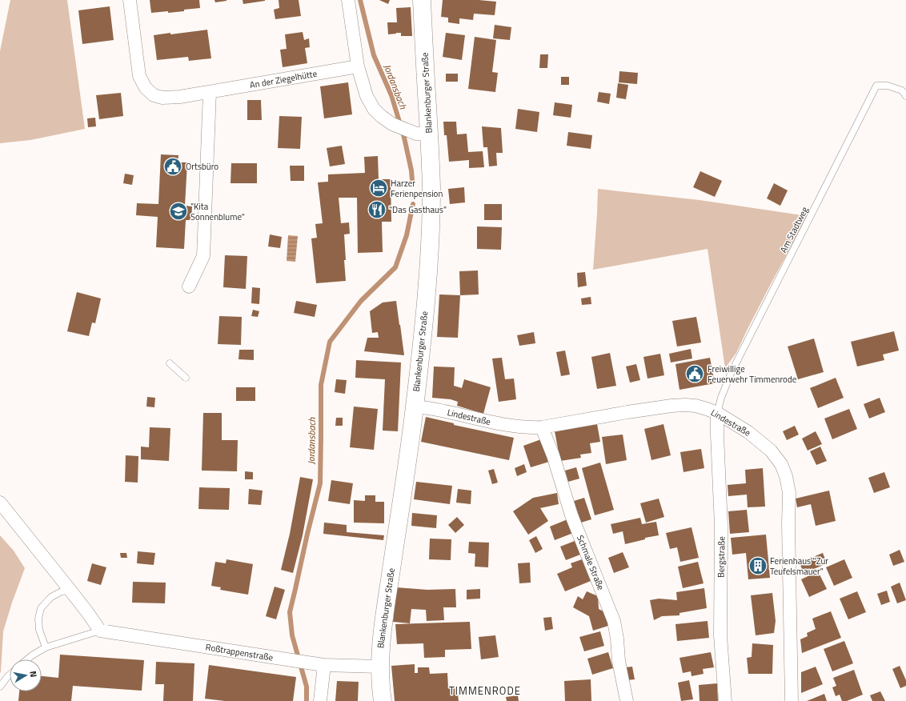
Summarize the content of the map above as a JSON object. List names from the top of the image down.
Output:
{
  "streets": {
    "main road": ["Blankenburger Straße"],
    "street": [
      "An der Ziegelhütte",
      "Lindestraße",
      "Bergstraße",
      "Schmale Straße",
      "Roßtrappenstraße"
    ],
    "lane": ["Am Stadtweg"]
  },
  "crossings": [
    ["Blankenburger Straße", "Lindestraße"],
    ["Blankenburger Straße", "Roßtrappenstraße"],
    ["Am Stadtweg", "Lindestraße"],
    ["Am Stadtweg", "Bergstraße"],
    ["Lindestraße", "Bergstraße"],
    ["Lindestraße", "Schmale Straße"]
  ],
  "districts": ["TIMMENRODE"],
  "water": ["Jordansbach"],
  "places": {
    "public building": ["Ortsbüro", "Freiwillige Feuerwehr Timmenrode"],
    "hotel": ["Harzer Ferienpension"],
    "restaurant": ["\"Das Gasthaus\""],
    "school or university": ["\"Kita Sonnenblume\""],
    "building": ["Ferienhaus \"Zur Teufelsmauer\""]
  },
  "north": "right"
}
